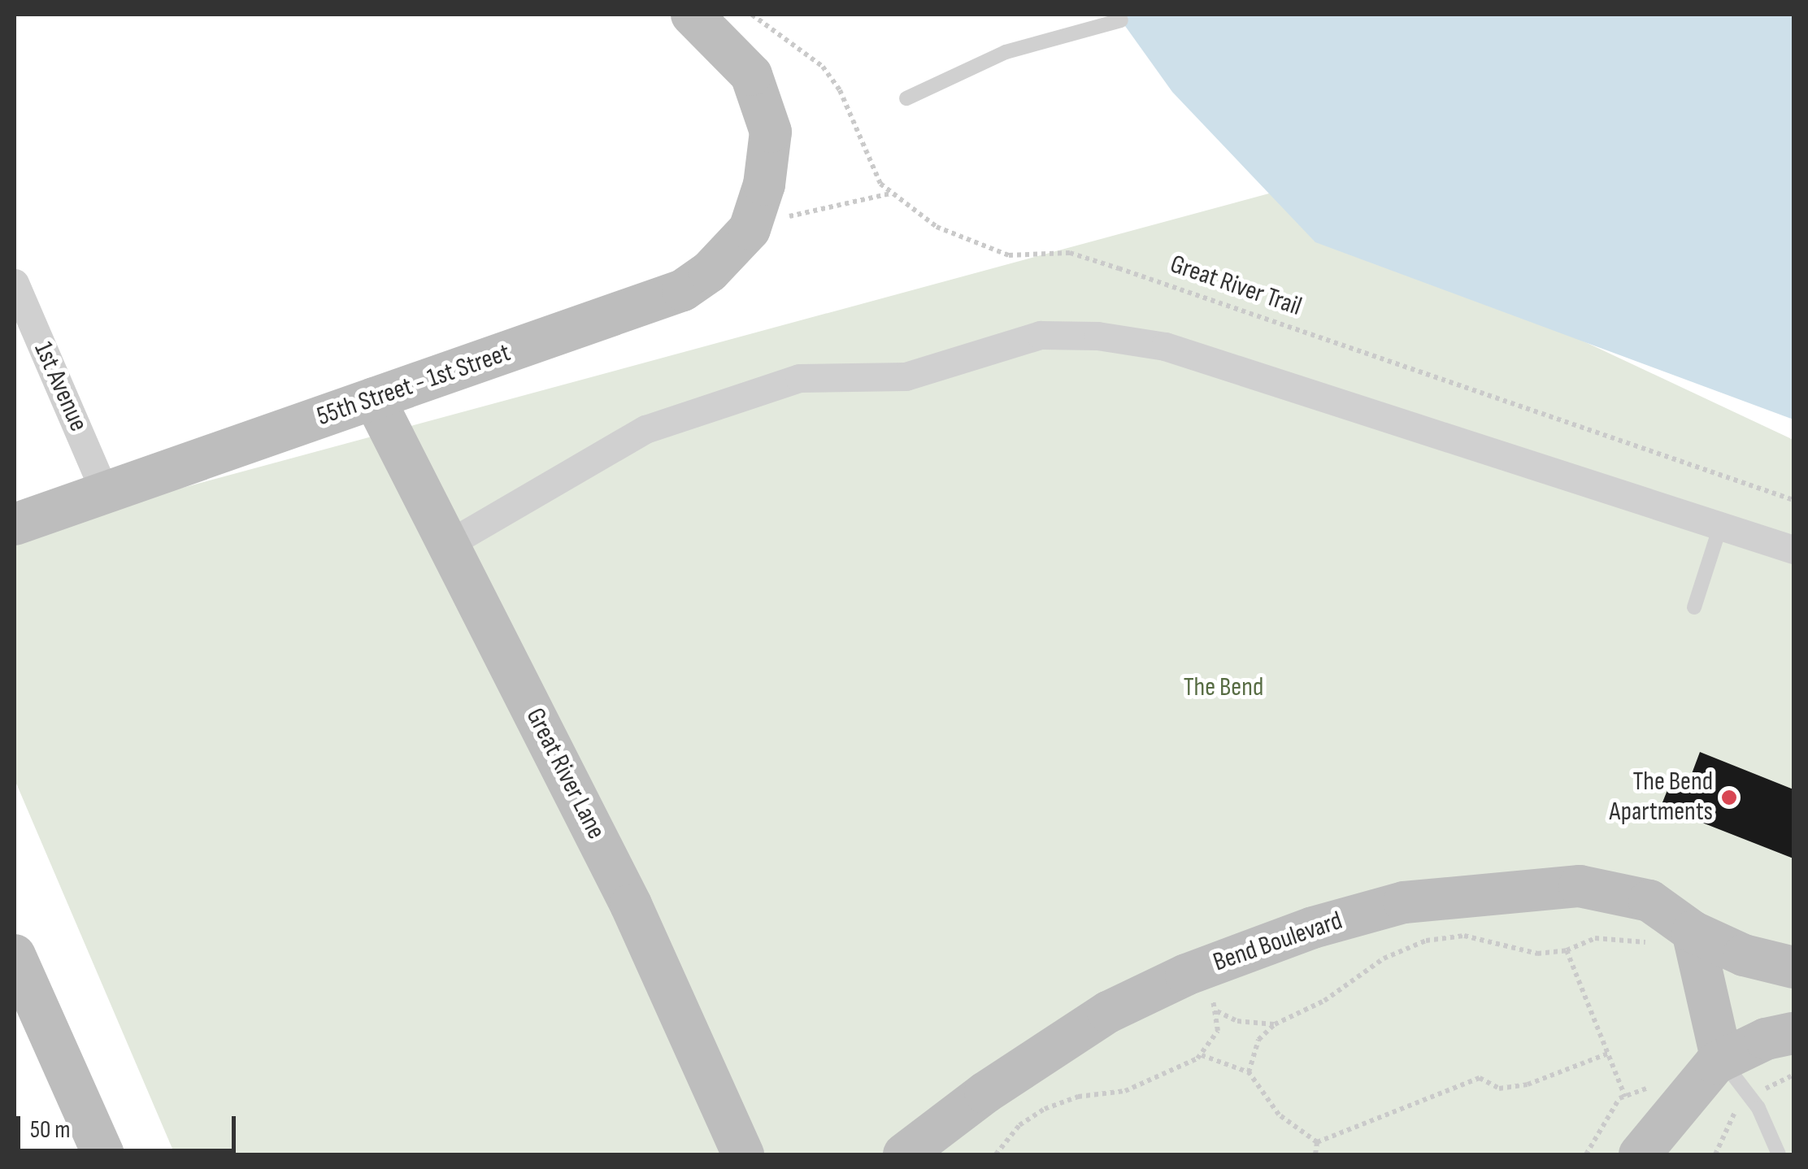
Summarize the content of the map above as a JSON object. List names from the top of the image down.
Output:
{
  "streets": {
    "street": [
      "55th Street - 1st Street",
      "1st Avenue",
      "Great River Lane",
      "Bend Boulevard"
    ],
    "path": ["Great River Trail"]
  },
  "crossings": [
    ["55th Street - 1st Street", "1st Avenue"],
    ["55th Street - 1st Street", "Great River Lane"]
  ],
  "parks": ["The Bend"],
  "places": ["The Bend Apartments"],
  "scale_bar": "50 m"
}
